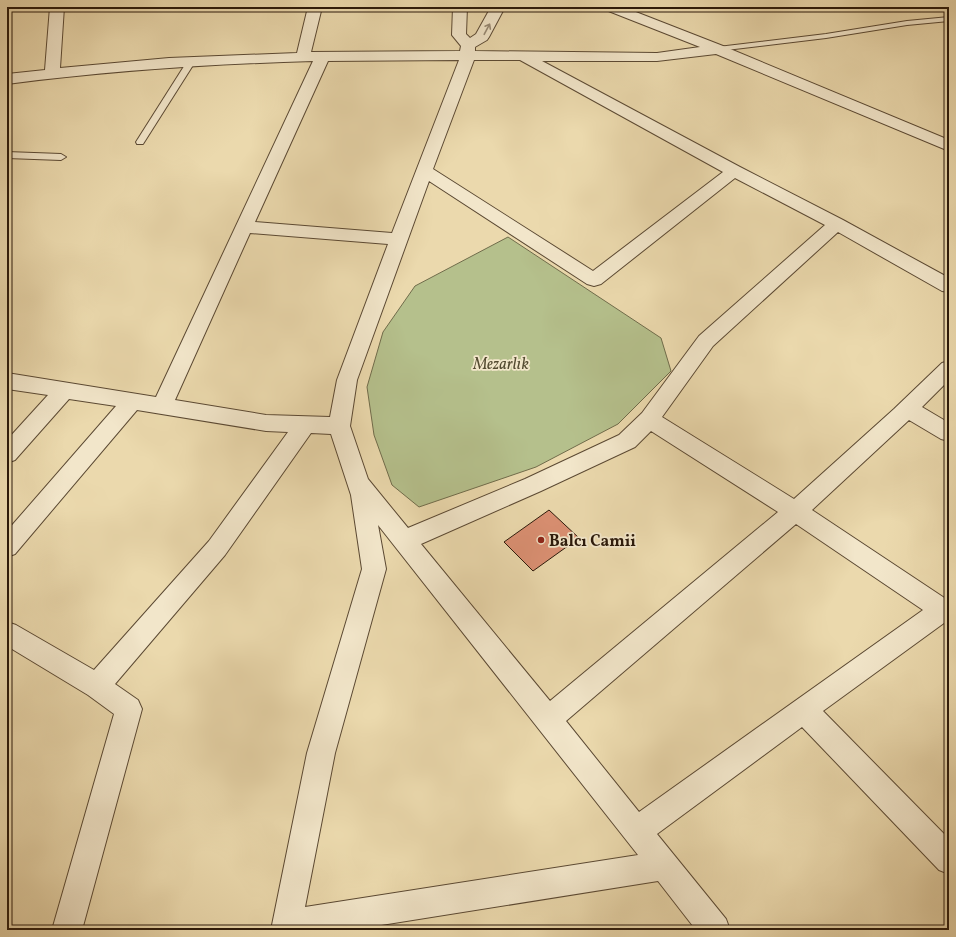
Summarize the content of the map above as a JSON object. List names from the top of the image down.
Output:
{
  "parks": ["Mezarlık"],
  "places": ["Balcı Camii"]
}
